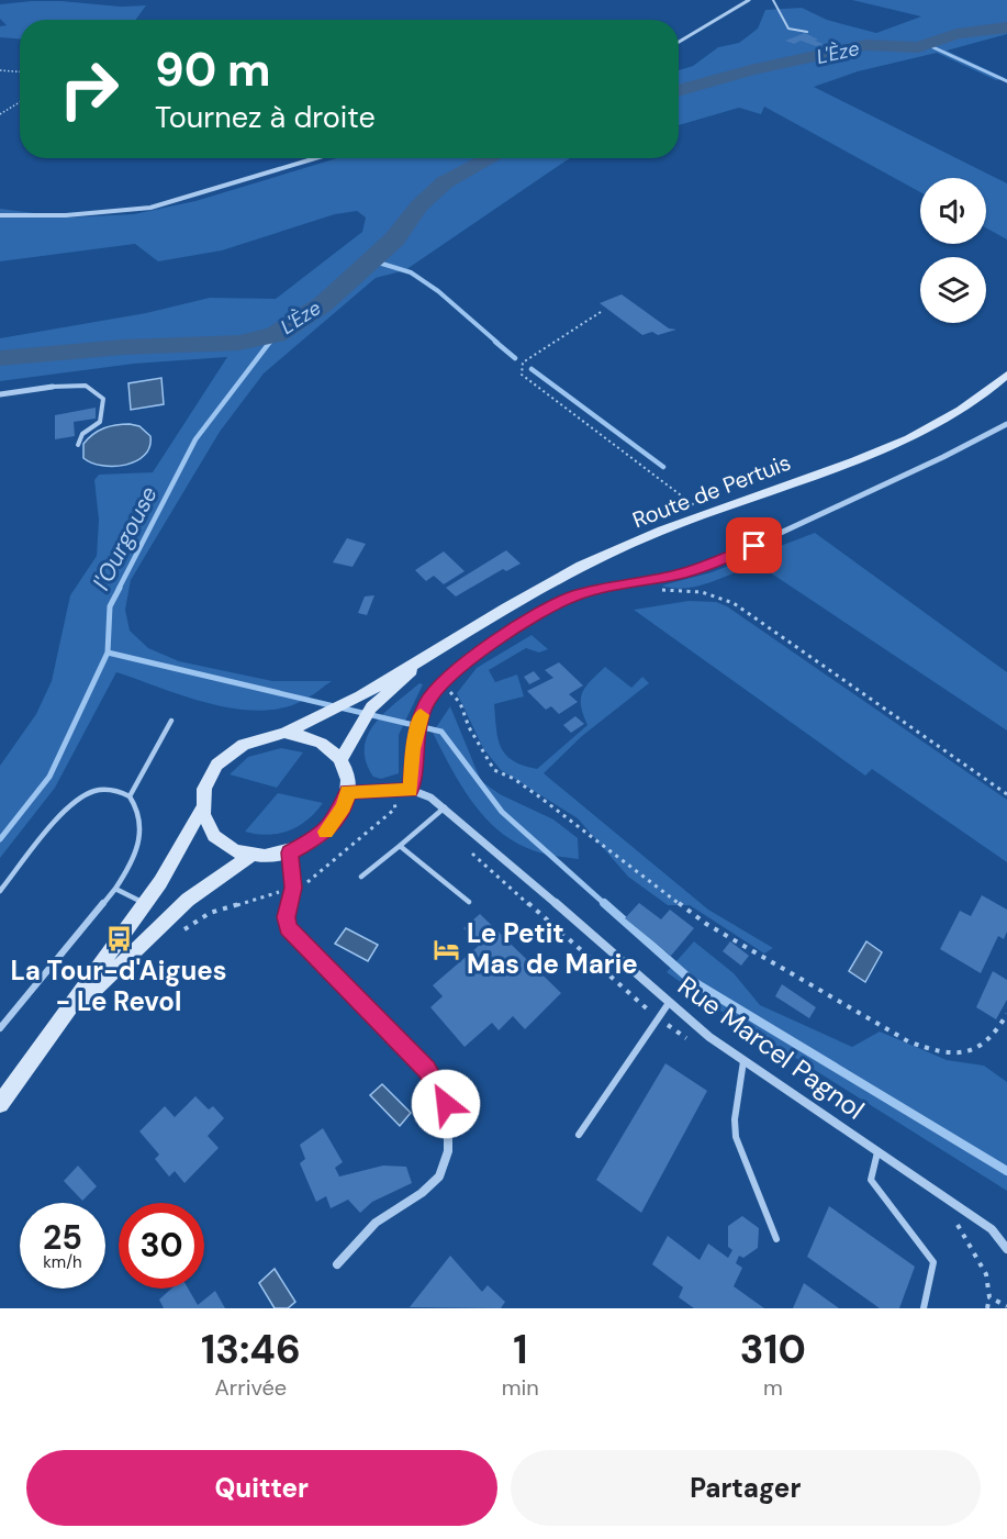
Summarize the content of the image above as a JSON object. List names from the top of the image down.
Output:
{
  "streets": {
    "main road": ["Route de Pertuis"],
    "street": ["Rue Marcel Pagnol"]
  },
  "crossings": [
    ["Route de Pertuis", "Rue Marcel Pagnol"]
  ],
  "water": ["L'Èze", "l'Ourgouse"],
  "places": {
    "bus stop": ["La Tour-d'Aigues - Le Revol"],
    "hotel": ["Le Petit Mas de Marie"]
  },
  "page": {
    "turn": ["90 m", "Tournez à droite"],
    "speed": "25 km/h",
    "limit": "30",
    "eta": [
      "13:46",
      "Arrivée",
      "1",
      "min",
      "310",
      "m"
    ],
    "buttons": ["Quitter", "Partager"]
  }
}
